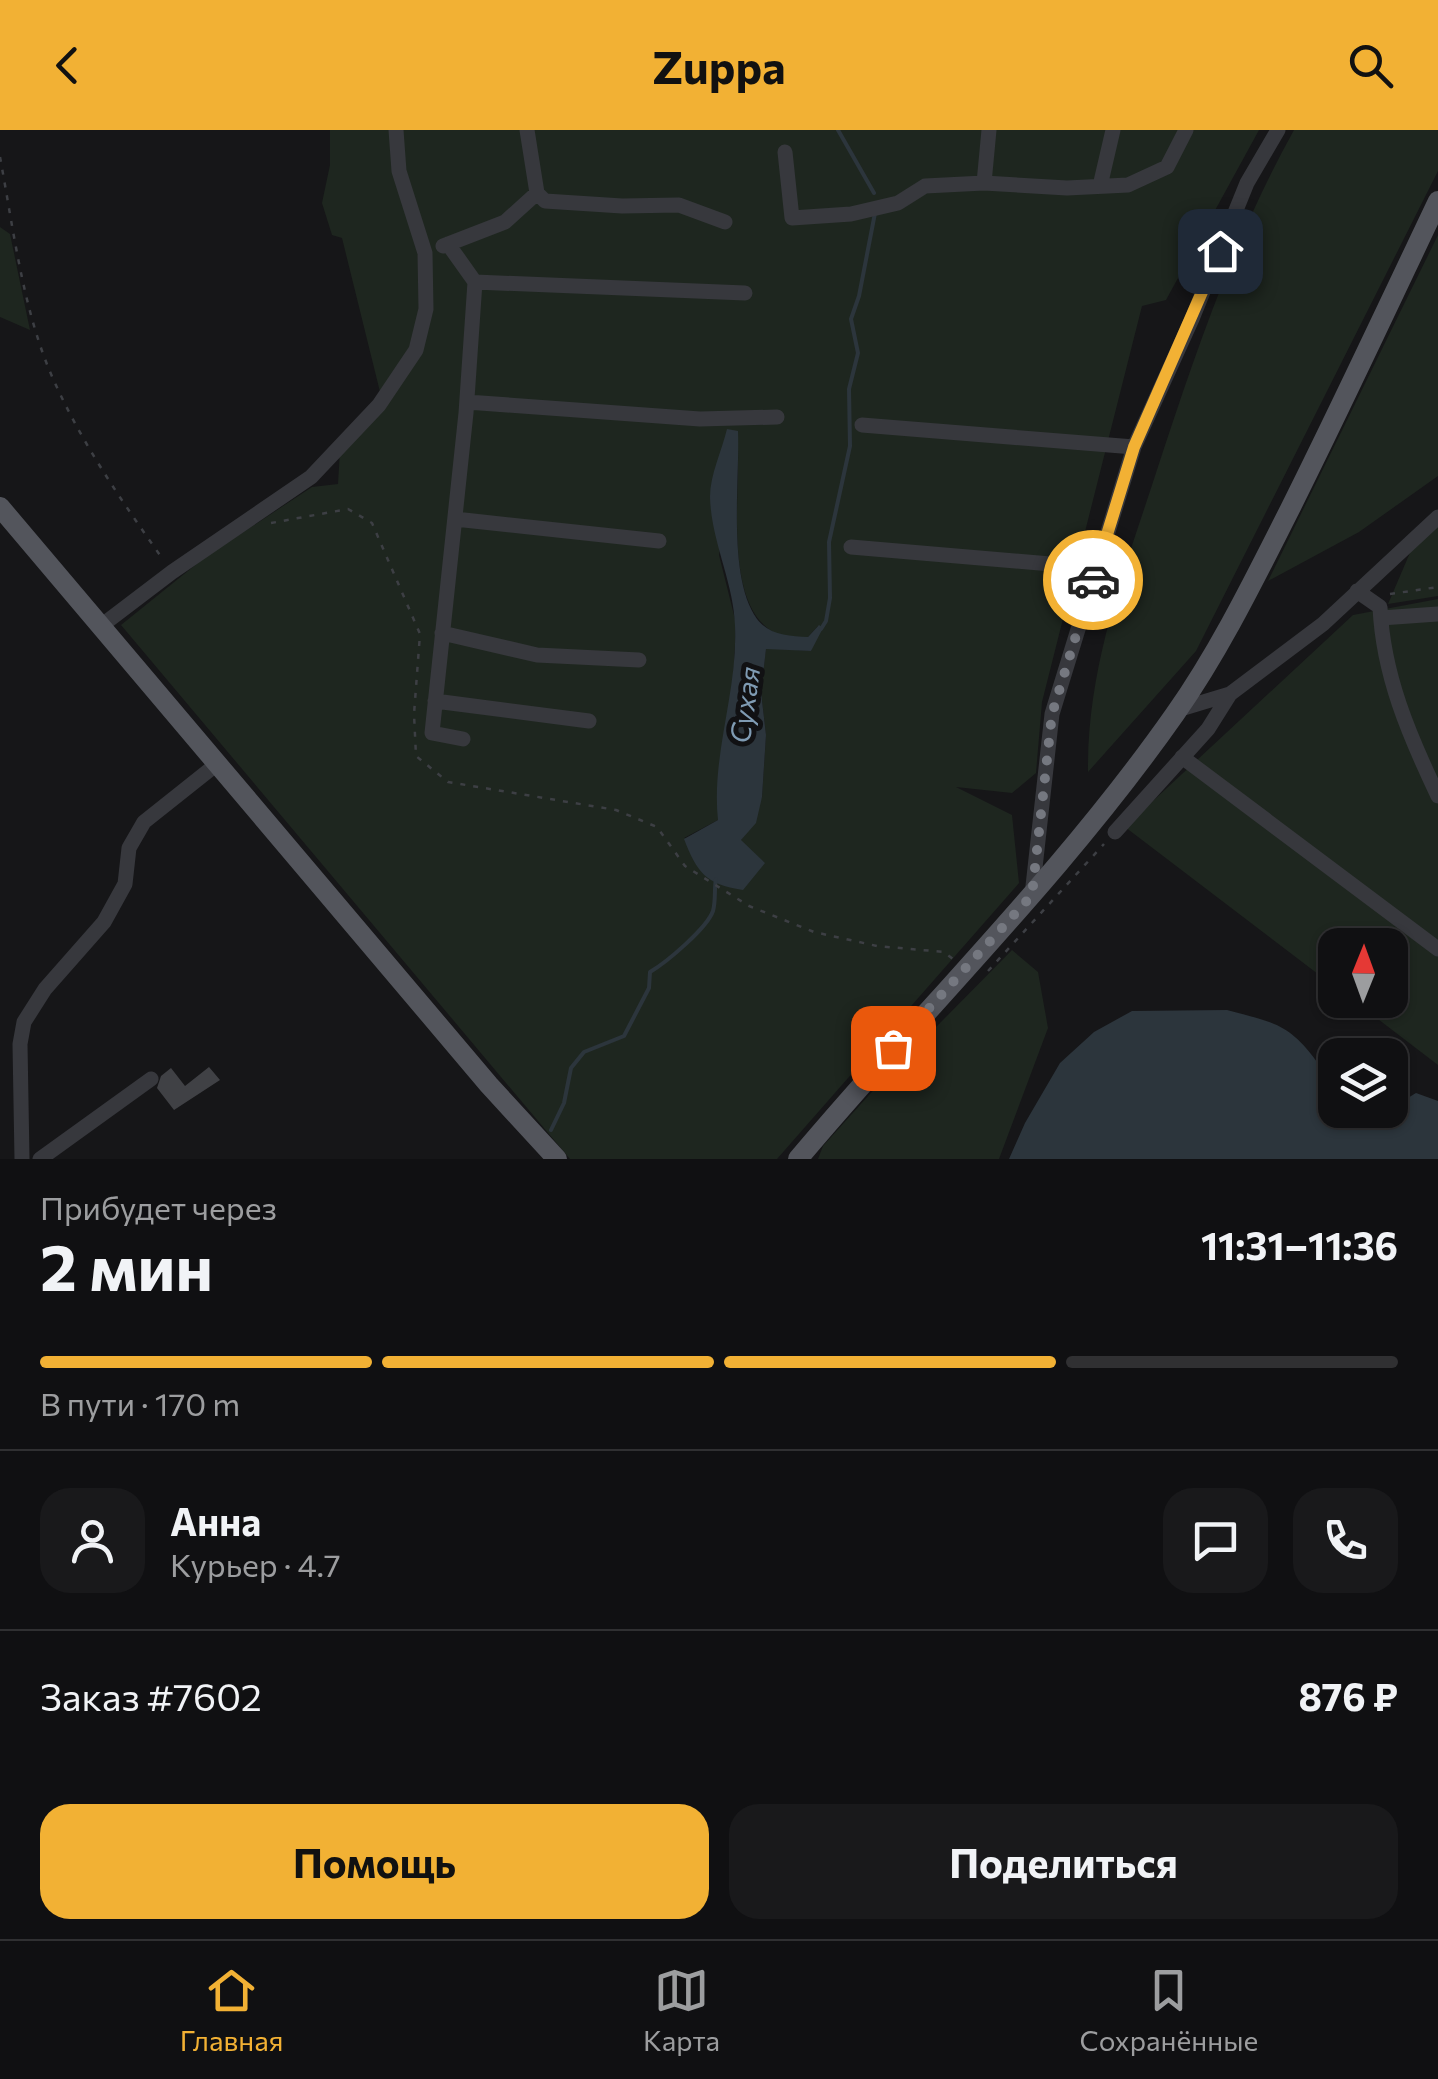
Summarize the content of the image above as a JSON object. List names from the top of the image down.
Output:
{
  "water": ["Сухая"],
  "north": "top",
  "page": {
    "header": "Zuppa",
    "heading": ["2 мин", "Прибудет через", "11:31–11:36"],
    "panel": [
      "Анна",
      "Курьер · 4.7",
      "Заказ #7602",
      "876 ₽"
    ],
    "bar": "В пути · 170 m",
    "buttons": ["Помощь", "Поделиться"],
    "tabs": ["Главная", "Карта", "Сохранённые"]
  }
}
